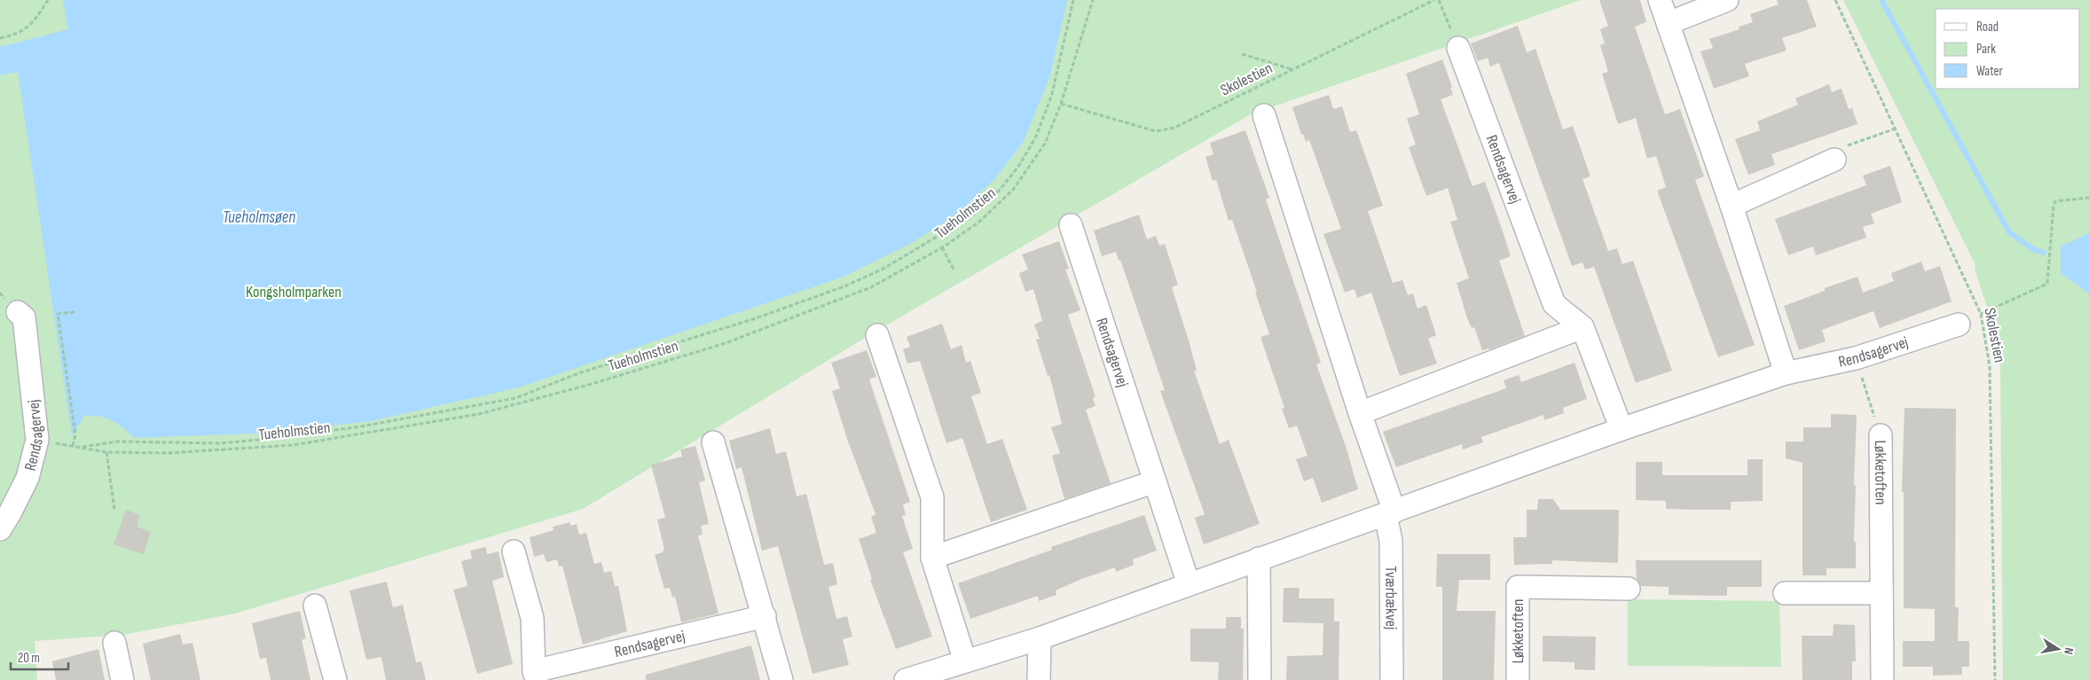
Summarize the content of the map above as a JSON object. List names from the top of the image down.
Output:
{
  "streets": {
    "street": ["Rendsagervej", "Løkketoften", "Tværbækvej"],
    "path": ["Skolestien", "Tueholmstien"]
  },
  "crossings": [
    ["Skolestien", "Tueholmstien"],
    ["Rendsagervej", "Tueholmstien"],
    ["Rendsagervej", "Løkketoften"],
    ["Rendsagervej", "Tværbækvej"]
  ],
  "water": ["Tueholmsøen"],
  "parks": ["Kongsholmparken"],
  "legend": ["Road", "Park", "Water"],
  "scale_bar": "20 m",
  "north": "right"
}
